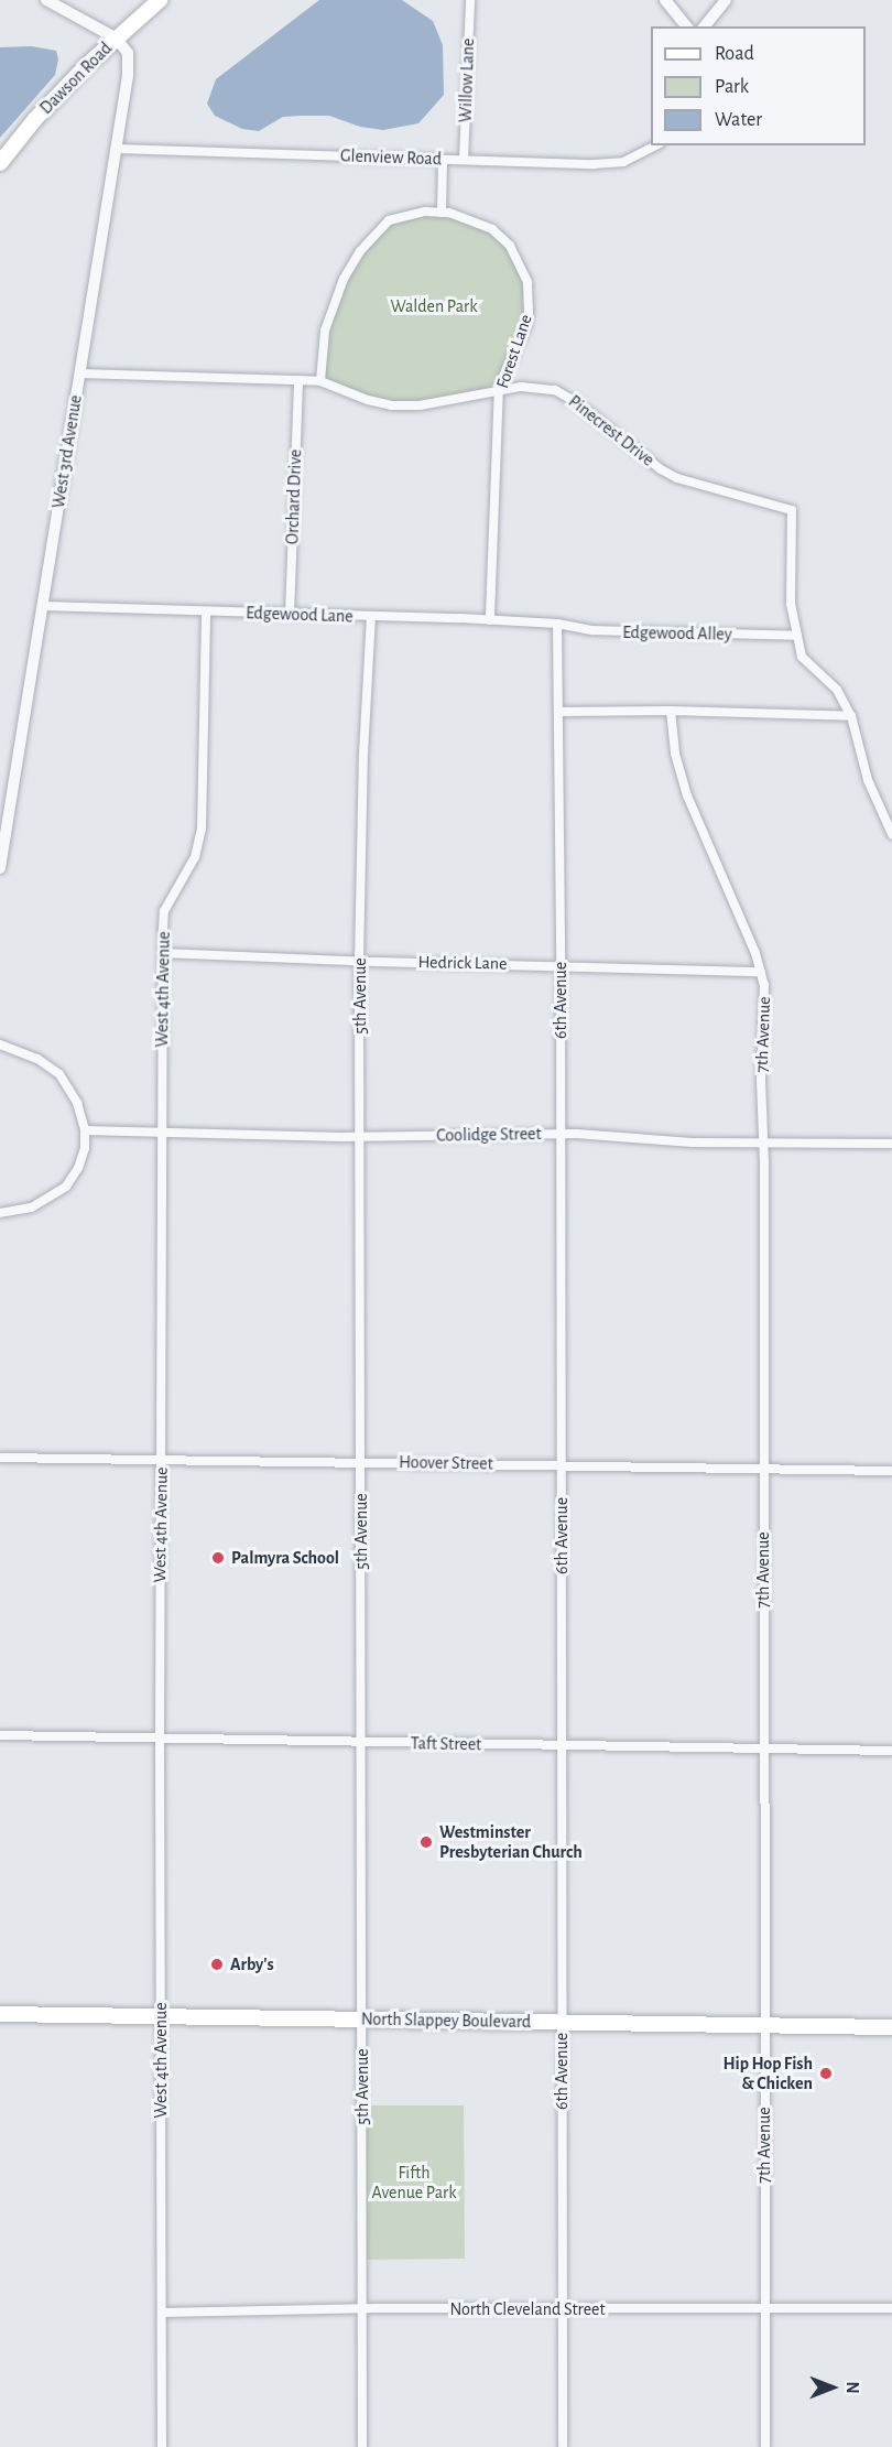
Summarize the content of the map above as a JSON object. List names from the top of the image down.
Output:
{
  "streets": {
    "main road": ["Dawson Road", "North Slappey Boulevard"],
    "street": [
      "Willow Lane",
      "Glenview Road",
      "Forest Lane",
      "Pinecrest Drive",
      "West 3rd Avenue",
      "Orchard Drive",
      "Edgewood Lane",
      "Edgewood Alley",
      "Hedrick Lane",
      "West 4th Avenue",
      "5th Avenue",
      "6th Avenue",
      "7th Avenue",
      "Coolidge Street",
      "Hoover Street",
      "Taft Street",
      "North Cleveland Street"
    ]
  },
  "crossings": [
    ["Dawson Road", "West 3rd Avenue"],
    ["Willow Lane", "Glenview Road"],
    ["Glenview Road", "West 3rd Avenue"],
    ["Forest Lane", "Pinecrest Drive"],
    ["Forest Lane", "Edgewood Lane"],
    ["Pinecrest Drive", "West 3rd Avenue"],
    ["Pinecrest Drive", "Orchard Drive"],
    ["Pinecrest Drive", "Edgewood Alley"],
    ["West 3rd Avenue", "Edgewood Lane"],
    ["Orchard Drive", "Edgewood Lane"],
    ["Edgewood Lane", "Edgewood Alley"],
    ["Edgewood Lane", "West 4th Avenue"],
    ["Edgewood Lane", "5th Avenue"],
    ["Edgewood Lane", "6th Avenue"],
    ["Edgewood Alley", "6th Avenue"],
    ["Hedrick Lane", "West 4th Avenue"],
    ["Hedrick Lane", "5th Avenue"],
    ["Hedrick Lane", "6th Avenue"],
    ["Hedrick Lane", "7th Avenue"],
    ["West 4th Avenue", "Coolidge Street"],
    ["West 4th Avenue", "Hoover Street"],
    ["West 4th Avenue", "Taft Street"],
    ["West 4th Avenue", "North Slappey Boulevard"],
    ["West 4th Avenue", "North Cleveland Street"],
    ["5th Avenue", "Coolidge Street"],
    ["5th Avenue", "Hoover Street"],
    ["5th Avenue", "Taft Street"],
    ["5th Avenue", "North Slappey Boulevard"],
    ["5th Avenue", "North Cleveland Street"],
    ["6th Avenue", "Coolidge Street"],
    ["6th Avenue", "Hoover Street"],
    ["6th Avenue", "Taft Street"],
    ["6th Avenue", "North Slappey Boulevard"],
    ["6th Avenue", "North Cleveland Street"],
    ["7th Avenue", "Coolidge Street"],
    ["7th Avenue", "Hoover Street"],
    ["7th Avenue", "Taft Street"],
    ["7th Avenue", "North Slappey Boulevard"],
    ["7th Avenue", "North Cleveland Street"]
  ],
  "parks": ["Walden Park", "Fifth Avenue Park"],
  "places": [
    "Palmyra School",
    "Westminster Presbyterian Church",
    "Arby's",
    "Hip Hop Fish & Chicken"
  ],
  "legend": ["Road", "Park", "Water"],
  "north": "right"
}
